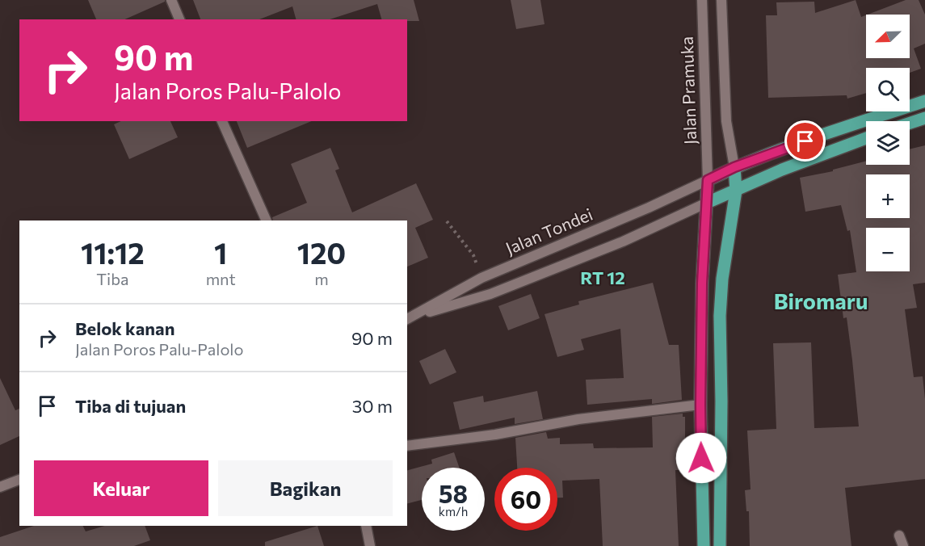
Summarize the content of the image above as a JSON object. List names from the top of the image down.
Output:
{
  "streets": {
    "street": ["Jalan Pramuka", "Jalan Tondei"]
  },
  "crossings": [
    ["Jalan Pramuka", "Jalan Tondei"]
  ],
  "districts": ["RT 12", "Biromaru"],
  "north": "bottom left",
  "page": {
    "map_buttons": ["+", "−"],
    "turn": ["90 m", "Jalan Poros Palu-Palolo"],
    "eta": [
      "11:12",
      "Tiba",
      "1",
      "mnt",
      "120",
      "m"
    ],
    "list": [
      {
        "name": "Belok kanan",
        "note": "Jalan Poros Palu-Palolo",
        "value": "90 m"
      },
      {
        "name": "Tiba di tujuan",
        "value": "30 m"
      }
    ],
    "buttons": ["Keluar", "Bagikan"],
    "speed": "58 km/h",
    "limit": "60"
  }
}
